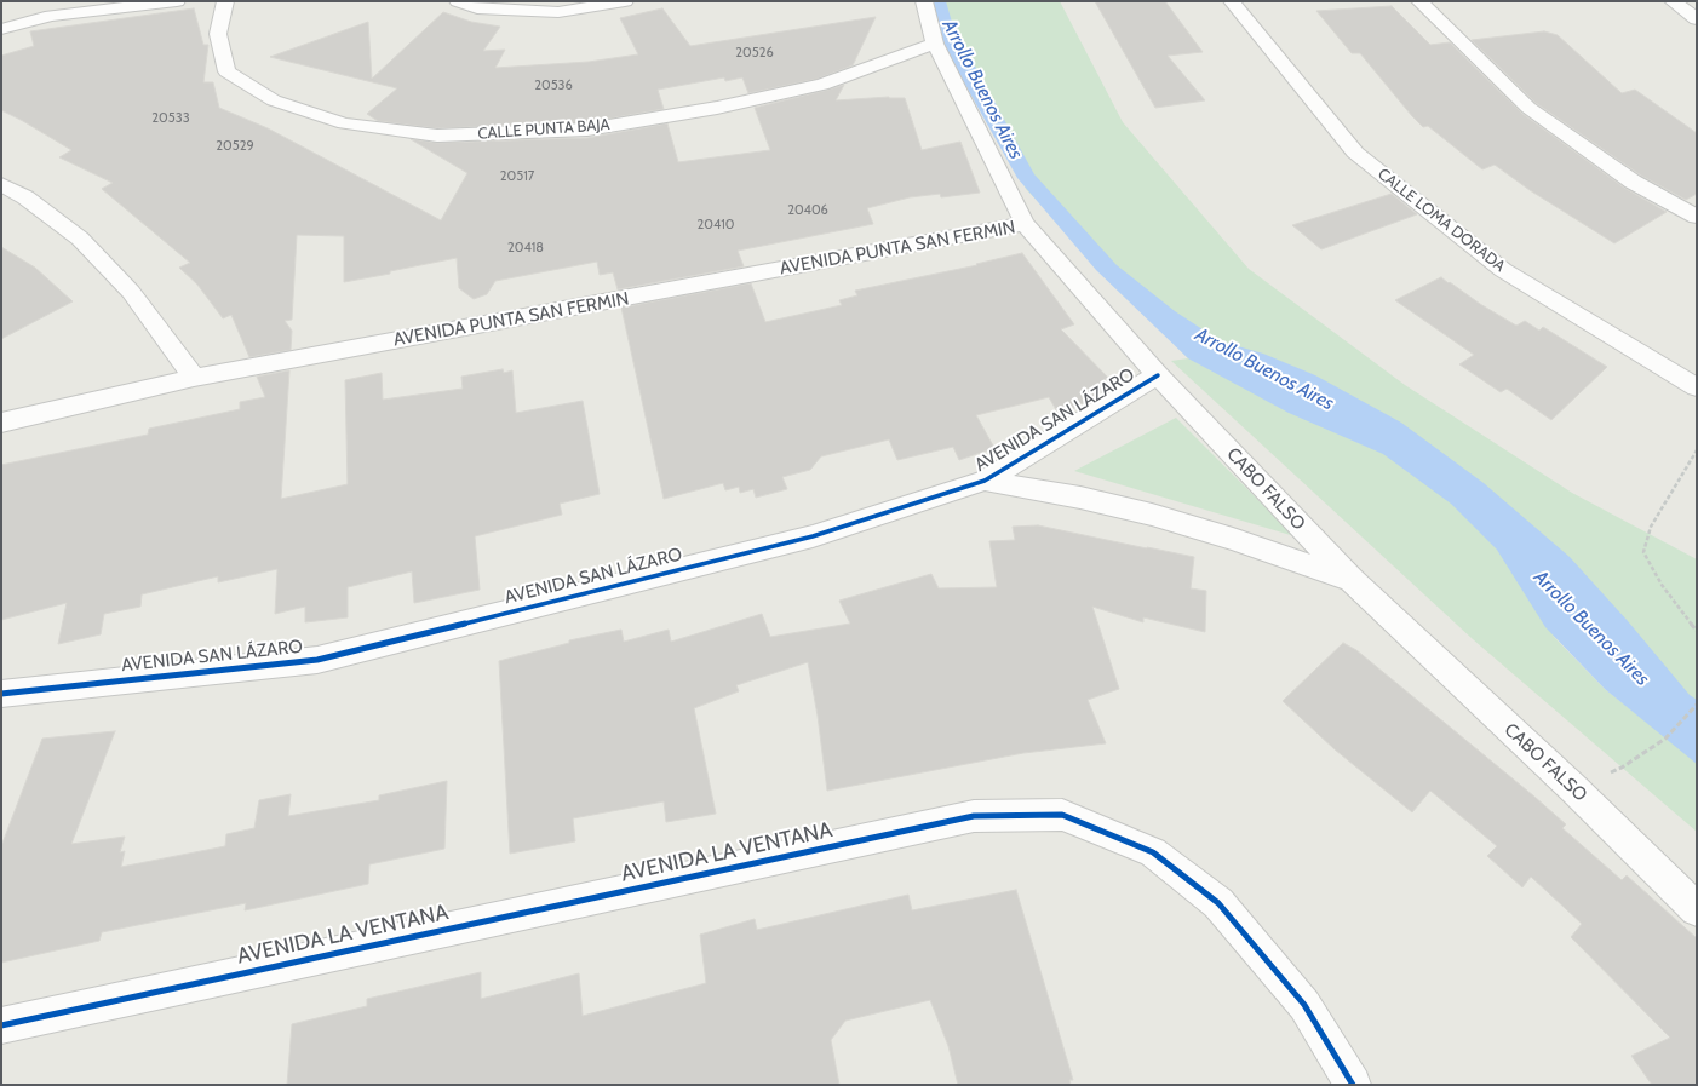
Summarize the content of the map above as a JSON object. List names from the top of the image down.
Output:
{
  "streets": {
    "street": [
      "CALLE PUNTA BAJA",
      "CALLE LOMA DORADA",
      "AVENIDA PUNTA SAN FERMIN",
      "AVENIDA SAN LÁZARO",
      "CABO FALSO",
      "AVENIDA LA VENTANA"
    ]
  },
  "crossings": [
    ["CALLE PUNTA BAJA", "CABO FALSO"],
    ["AVENIDA PUNTA SAN FERMIN", "CABO FALSO"],
    ["AVENIDA SAN LÁZARO", "CABO FALSO"]
  ],
  "water": ["Arrollo Buenos Aires"],
  "house_numbers": [
    "20526",
    "20536",
    "20533",
    "20529",
    "20517",
    "20406",
    "20410",
    "20418"
  ]
}
